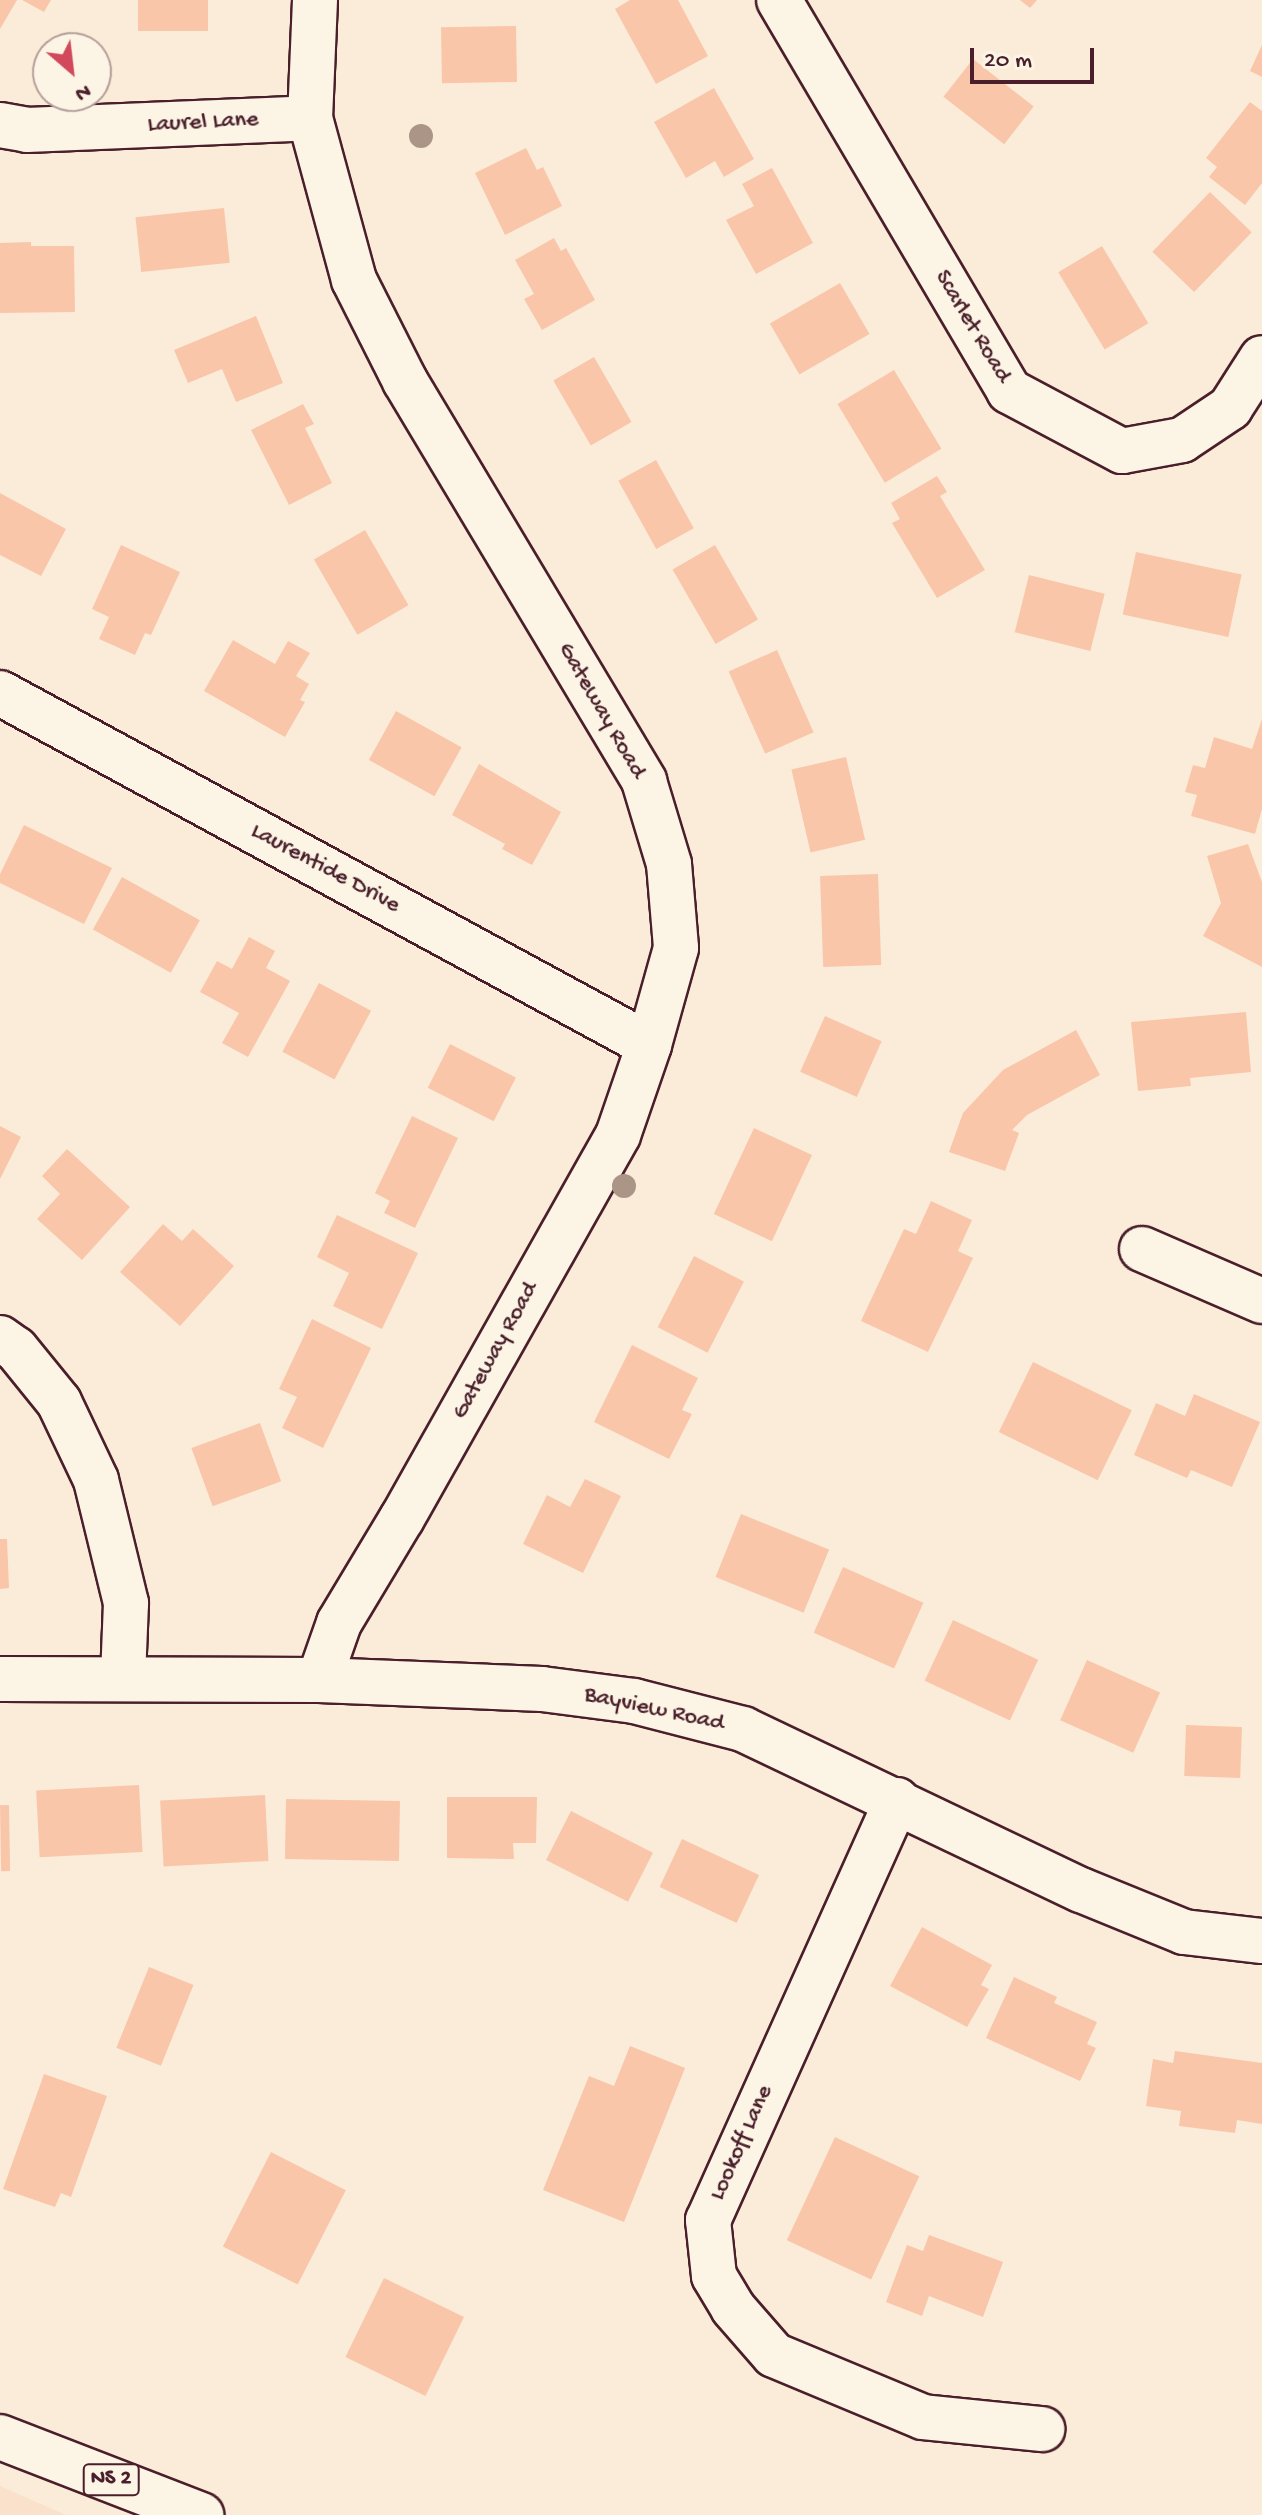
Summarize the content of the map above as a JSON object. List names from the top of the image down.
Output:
{
  "streets": {
    "street": [
      "Laurel Lane",
      "Scarlet Road",
      "Gateway Road",
      "Laurentide Drive",
      "Bayview Road",
      "Lookoff Lane",
      "NS 2"
    ]
  },
  "crossings": [
    ["Laurel Lane", "Gateway Road"],
    ["Gateway Road", "Laurentide Drive"],
    ["Gateway Road", "Bayview Road"],
    ["Bayview Road", "Lookoff Lane"]
  ],
  "scale_bar": "20 m",
  "north": "bottom right"
}
